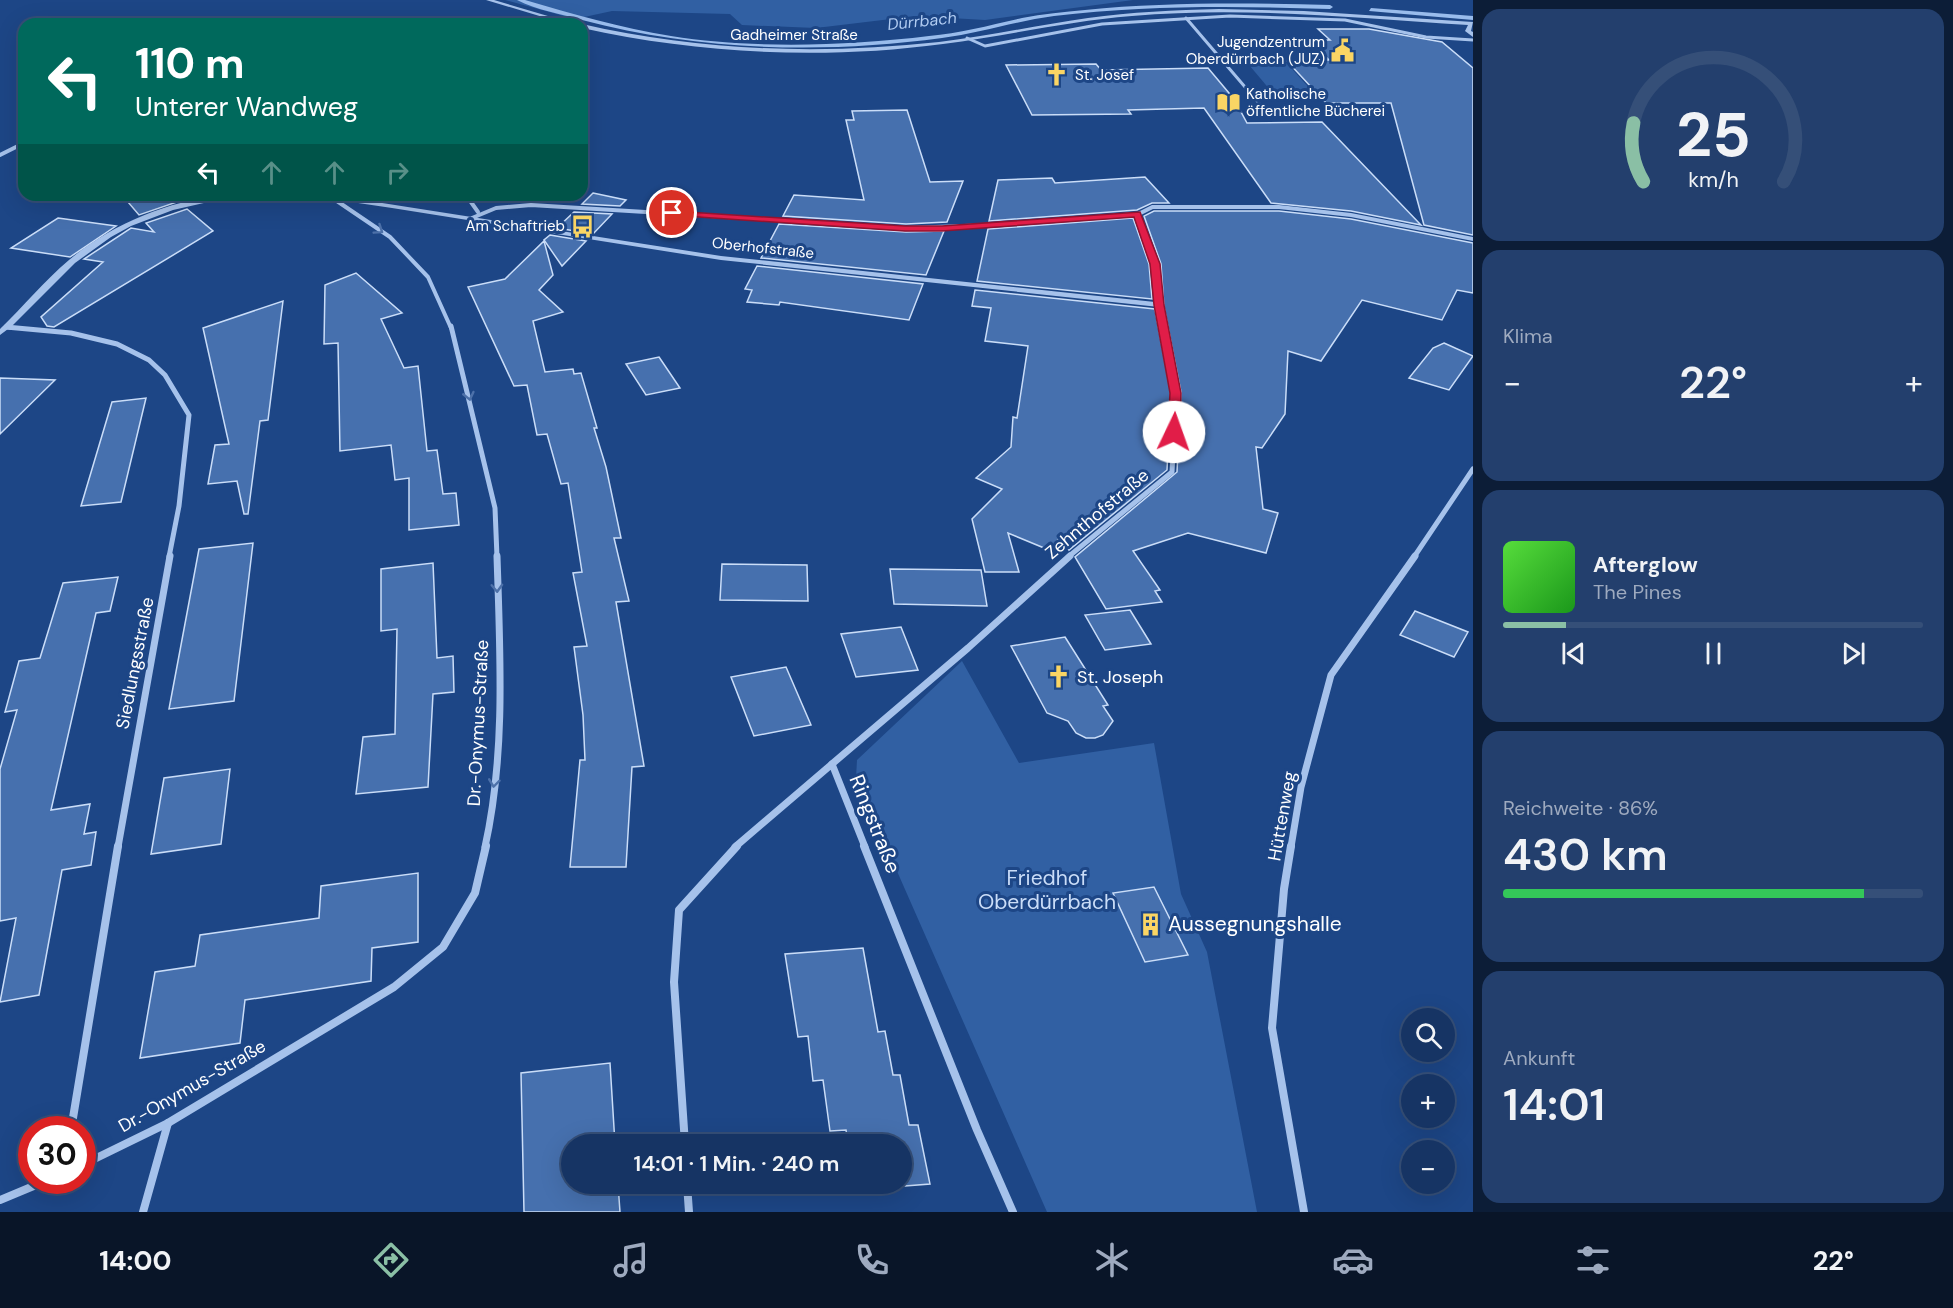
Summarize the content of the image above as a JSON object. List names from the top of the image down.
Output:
{
  "streets": {
    "street": [
      "Gadheimer Straße",
      "Oberhofstraße",
      "Zehnthofstraße",
      "Siedlungsstraße",
      "Dr.-Onymus-Straße",
      "Hüttenweg",
      "Ringstraße"
    ]
  },
  "crossings": [
    ["Oberhofstraße", "Zehnthofstraße"],
    ["Zehnthofstraße", "Ringstraße"]
  ],
  "one_way": ["Dr.-Onymus-Straße"],
  "water": ["Dürrbach"],
  "parks": ["Friedhof Oberdürrbach"],
  "places": {
    "public building": ["Jugendzentrum Oberdürrbach (JUZ)"],
    "church": ["St. Josef", "St. Joseph"],
    "library": ["Katholische öffentliche Bücherei"],
    "bus stop": ["Am Schaftrieb"],
    "building": ["Aussegnungshalle"]
  },
  "page": {
    "turn": ["110 m", "Unterer Wandweg"],
    "tile": [
      "Klima",
      ["Reichweite · 86%", "430 km"],
      ["Ankunft", "14:01"]
    ],
    "heat": ["−", "22°", "+"],
    "song": ["Afterglow", "The Pines"],
    "map_buttons": ["+", "−"],
    "limit": "30",
    "trip": "14:01 · 1 Min. · 240 m",
    "tabs": ["14:00", "22°"],
    "gauge": ["25", "km/h"]
  }
}
